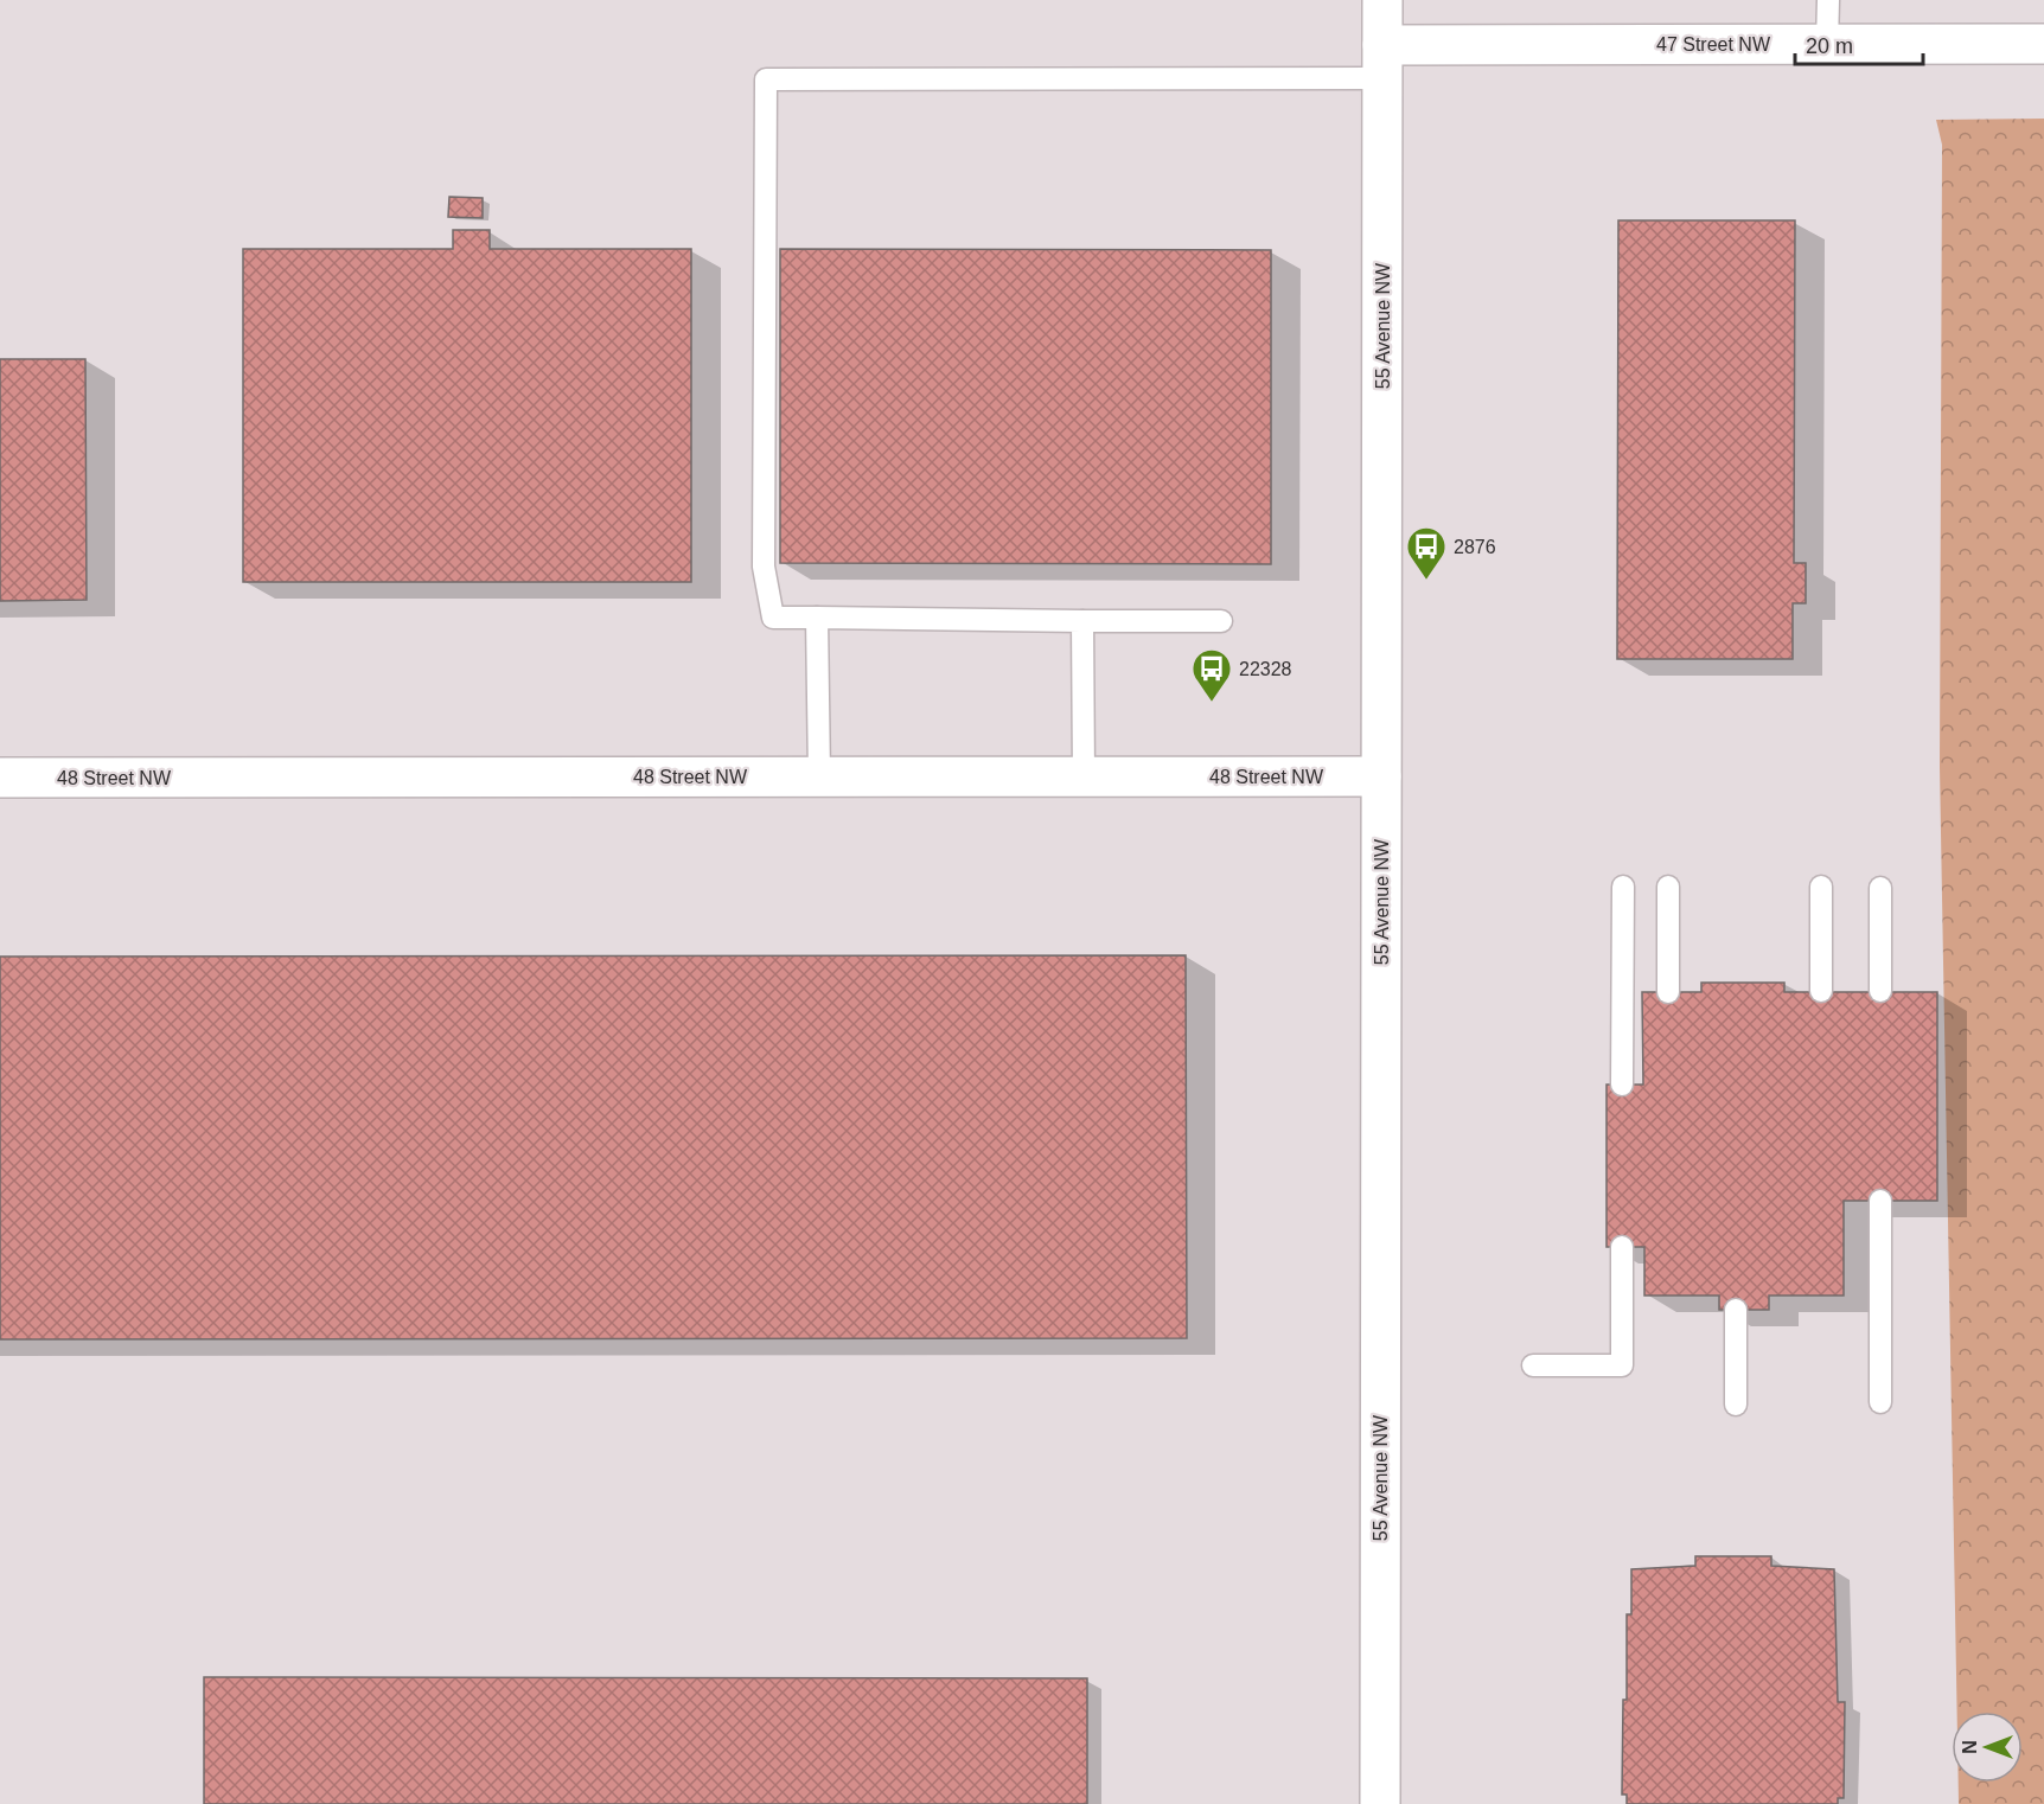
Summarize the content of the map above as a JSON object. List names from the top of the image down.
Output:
{
  "streets": {
    "street": ["47 Street NW", "55 Avenue NW", "48 Street NW"]
  },
  "crossings": [
    ["47 Street NW", "55 Avenue NW"],
    ["55 Avenue NW", "48 Street NW"]
  ],
  "places": {
    "bus stop": ["2876", "22328"]
  },
  "scale_bar": "20 m",
  "north": "left"
}
